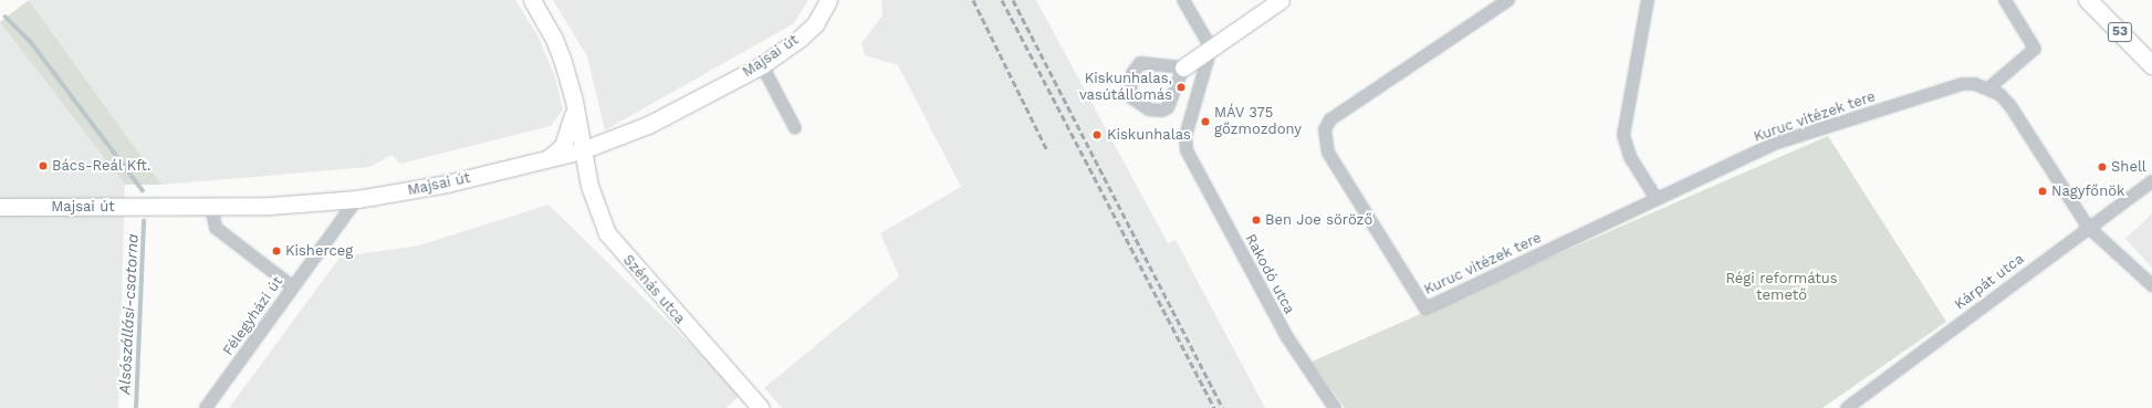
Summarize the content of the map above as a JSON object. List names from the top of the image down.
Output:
{
  "streets": {
    "main road": ["53", "Majsai út", "Szénás utca"],
    "street": [
      "Kuruc vitézek tere",
      "Rakodó utca",
      "Kárpát utca",
      "Félegyházi út"
    ]
  },
  "crossings": [
    ["Majsai út", "Szénás utca"],
    ["Majsai út", "Félegyházi út"],
    ["Kuruc vitézek tere", "Kárpát utca"]
  ],
  "water": ["Alsószállási-csatorna"],
  "parks": ["Régi református temető"],
  "places": [
    "Kiskunhalas, vasútállomás",
    "MÁV 375 gőzmozdony",
    "Kiskunhalas",
    "Bács-Reál Kft.",
    "Shell",
    "Nagyfőnök",
    "Ben Joe söröző",
    "Kisherceg"
  ]
}
